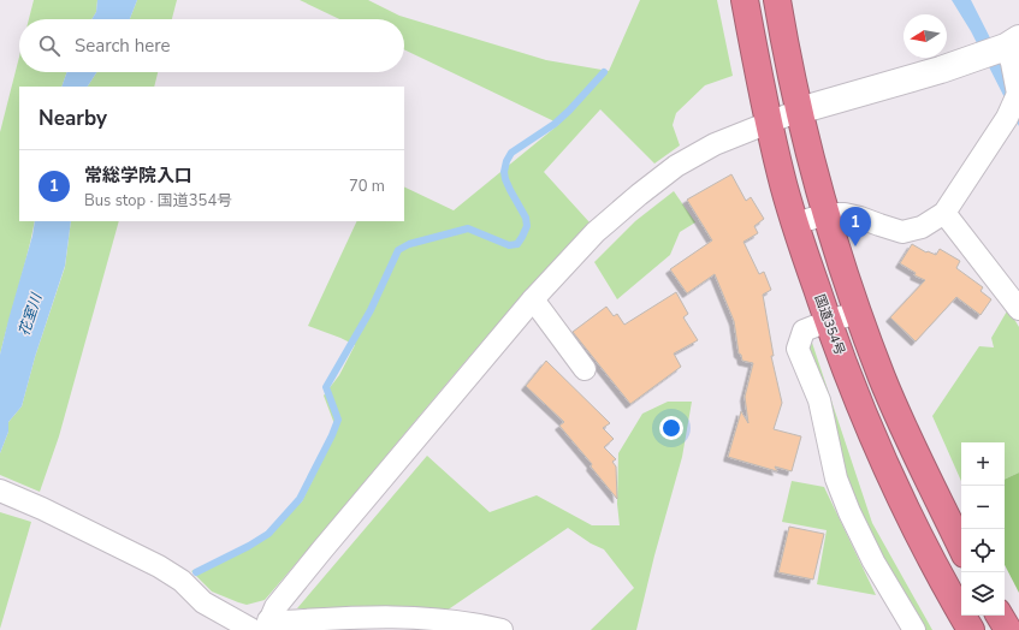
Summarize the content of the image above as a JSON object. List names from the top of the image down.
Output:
{
  "streets": {
    "highway": ["国道354号"]
  },
  "water": ["花室川"],
  "north": "left",
  "page": {
    "search": "Search here",
    "heading": "Nearby",
    "list": [
      {
        "mark": "1",
        "name": "常総学院入口",
        "note": "Bus stop · 国道354号",
        "value": "70 m"
      }
    ],
    "pins": "1",
    "map_buttons": ["+", "−"]
  }
}
